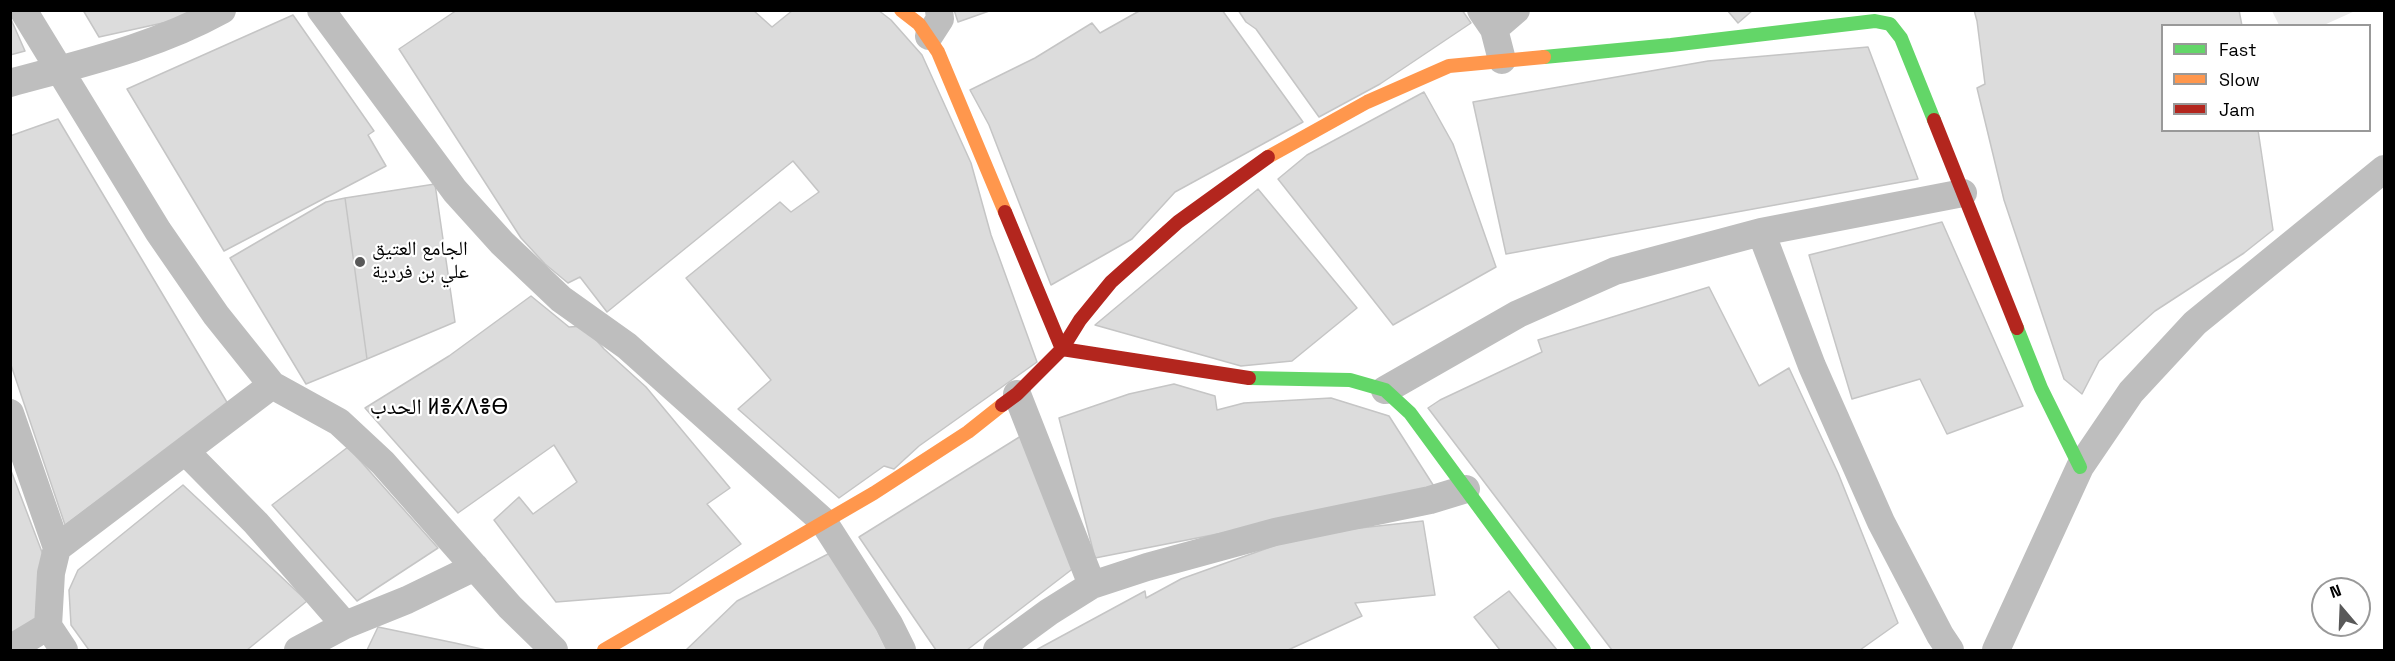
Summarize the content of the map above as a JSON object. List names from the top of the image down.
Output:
{
  "districts": ["الحدب ⵍⴻⵃⴷⴻⴱ"],
  "places": ["الجامع العتيق علي بن فردية"],
  "legend": ["Fast", "Slow", "Jam"],
  "north": "top"
}
